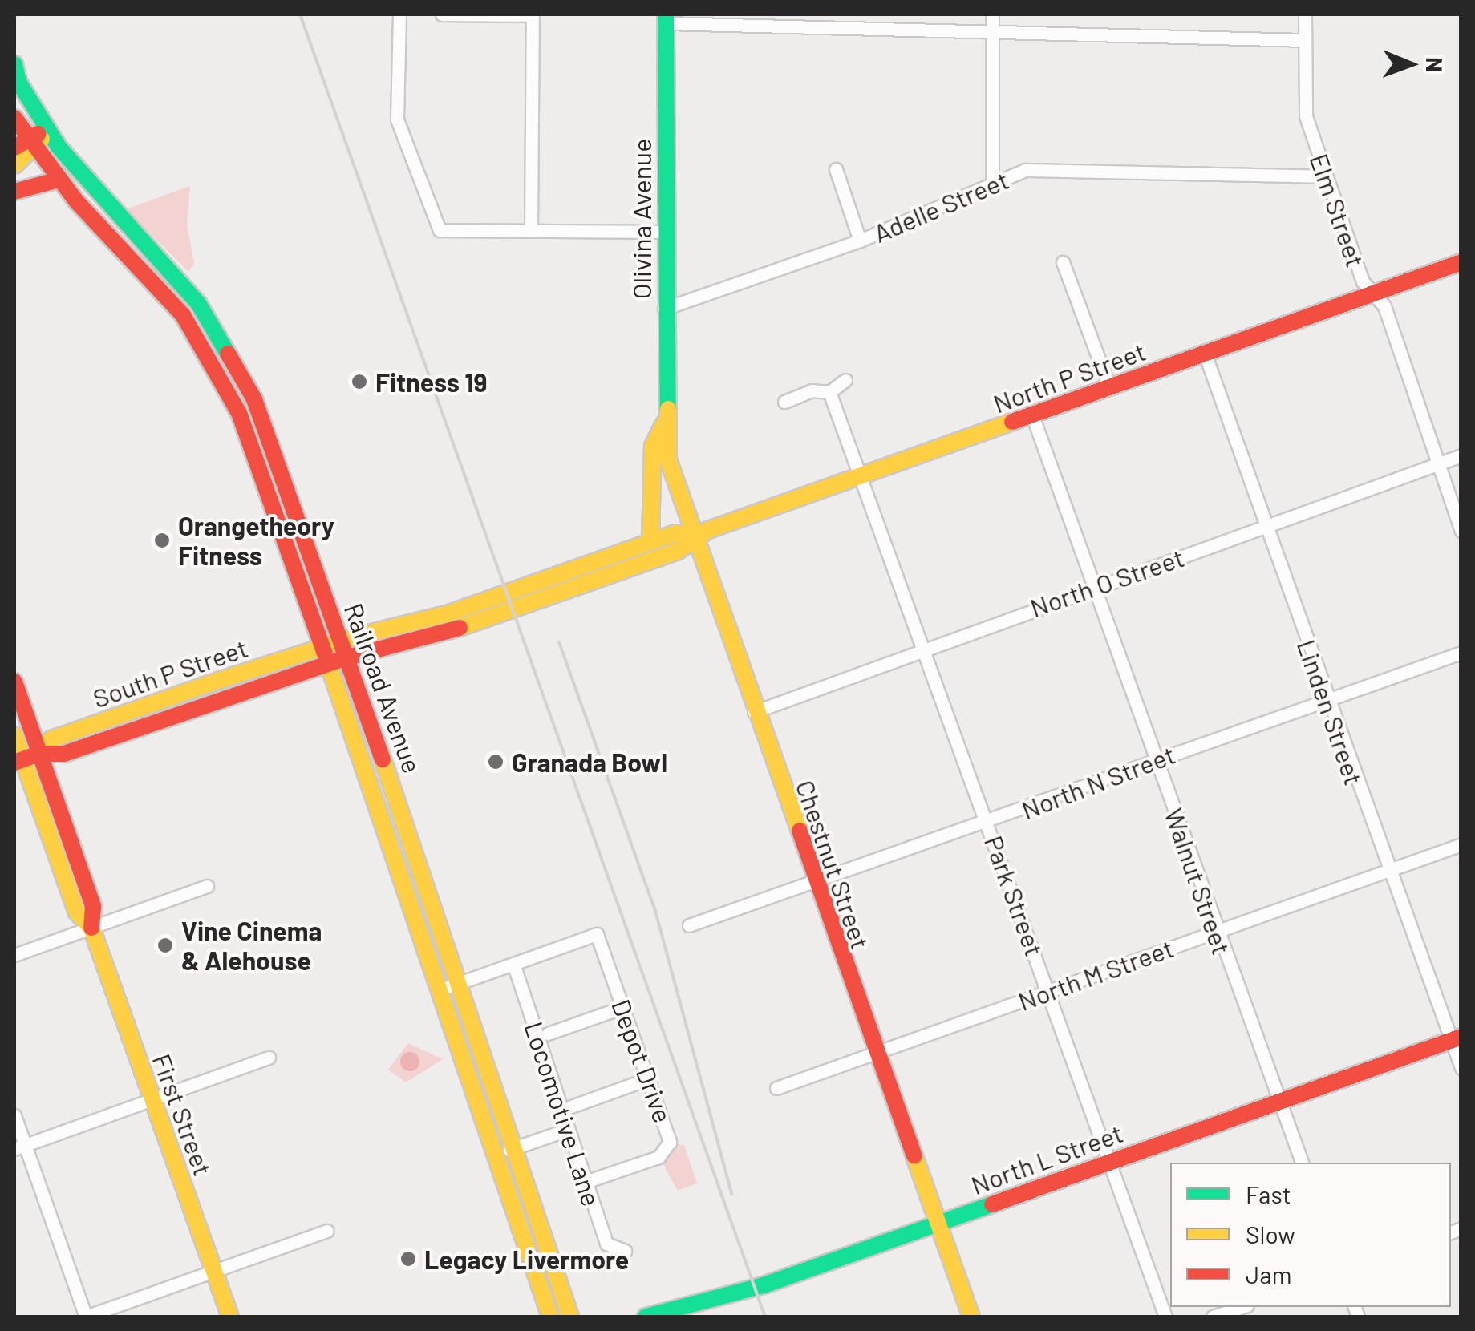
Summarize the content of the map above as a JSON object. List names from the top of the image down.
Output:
{
  "streets": {
    "street": [
      "Adelle Street",
      "Elm Street",
      "Olivina Avenue",
      "North P Street",
      "North O Street",
      "South P Street",
      "Railroad Avenue",
      "Linden Street",
      "North N Street",
      "Chestnut Street",
      "Walnut Street",
      "Park Street",
      "North M Street",
      "Depot Drive",
      "Locomotive Lane",
      "First Street",
      "North L Street"
    ]
  },
  "crossings": [
    ["Adelle Street", "Elm Street"],
    ["Adelle Street", "Olivina Avenue"],
    ["Elm Street", "North P Street"],
    ["Elm Street", "North O Street"],
    ["Olivina Avenue", "Chestnut Street"],
    ["North P Street", "South P Street"],
    ["North P Street", "Railroad Avenue"],
    ["North P Street", "Linden Street"],
    ["North P Street", "Chestnut Street"],
    ["North P Street", "Walnut Street"],
    ["North P Street", "Park Street"],
    ["North O Street", "Linden Street"],
    ["North O Street", "Chestnut Street"],
    ["North O Street", "Walnut Street"],
    ["North O Street", "Park Street"],
    ["South P Street", "Railroad Avenue"],
    ["South P Street", "First Street"],
    ["Linden Street", "North N Street"],
    ["Linden Street", "North M Street"],
    ["Linden Street", "North L Street"],
    ["North N Street", "Chestnut Street"],
    ["North N Street", "Walnut Street"],
    ["North N Street", "Park Street"],
    ["Chestnut Street", "North M Street"],
    ["Chestnut Street", "North L Street"],
    ["Walnut Street", "North M Street"],
    ["Walnut Street", "North L Street"],
    ["Park Street", "North M Street"],
    ["Park Street", "North L Street"],
    ["Depot Drive", "Locomotive Lane"]
  ],
  "places": [
    "Fitness 19",
    "Orangetheory Fitness",
    "Granada Bowl",
    "Vine Cinema & Alehouse",
    "Legacy Livermore"
  ],
  "legend": ["Fast", "Slow", "Jam"],
  "north": "right"
}
